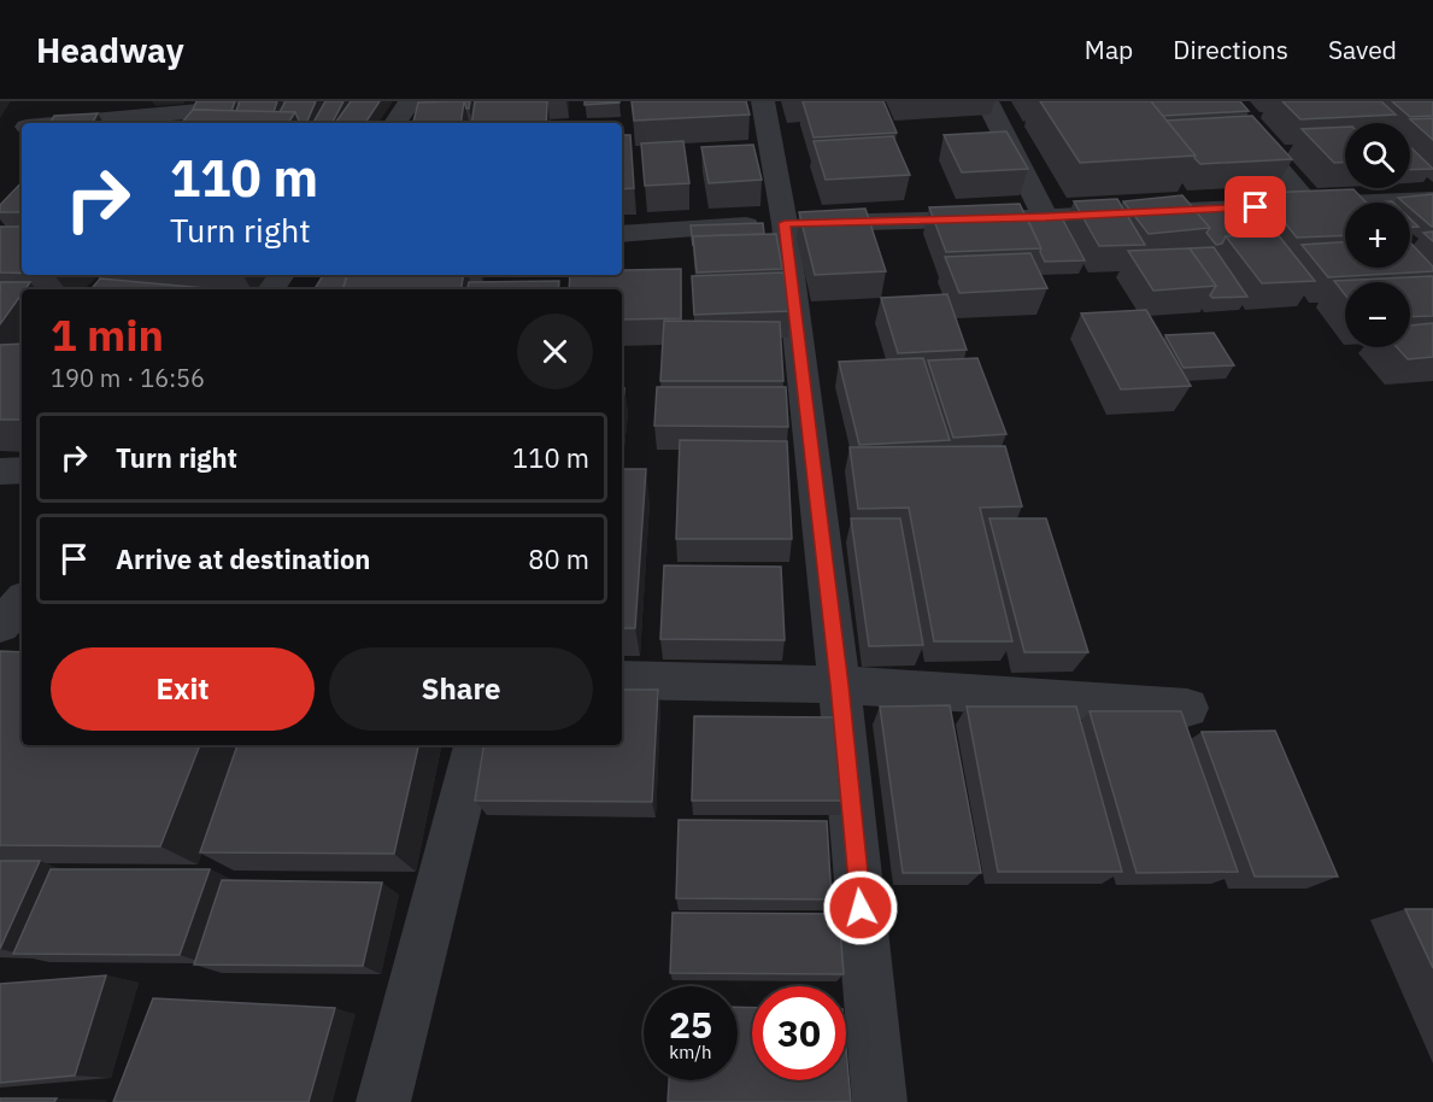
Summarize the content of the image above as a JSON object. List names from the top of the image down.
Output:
{
  "page": {
    "header": "Headway",
    "nav": ["Map", "Directions", "Saved"],
    "map_buttons": ["+", "−"],
    "turn": ["110 m", "Turn right"],
    "heading": ["1 min", "190 m · 16:56"],
    "list": [
      {
        "name": "Turn right",
        "value": "110 m"
      },
      {
        "name": "Arrive at destination",
        "value": "80 m"
      }
    ],
    "buttons": ["Exit", "Share"],
    "speed": "25 km/h",
    "limit": "30"
  }
}
